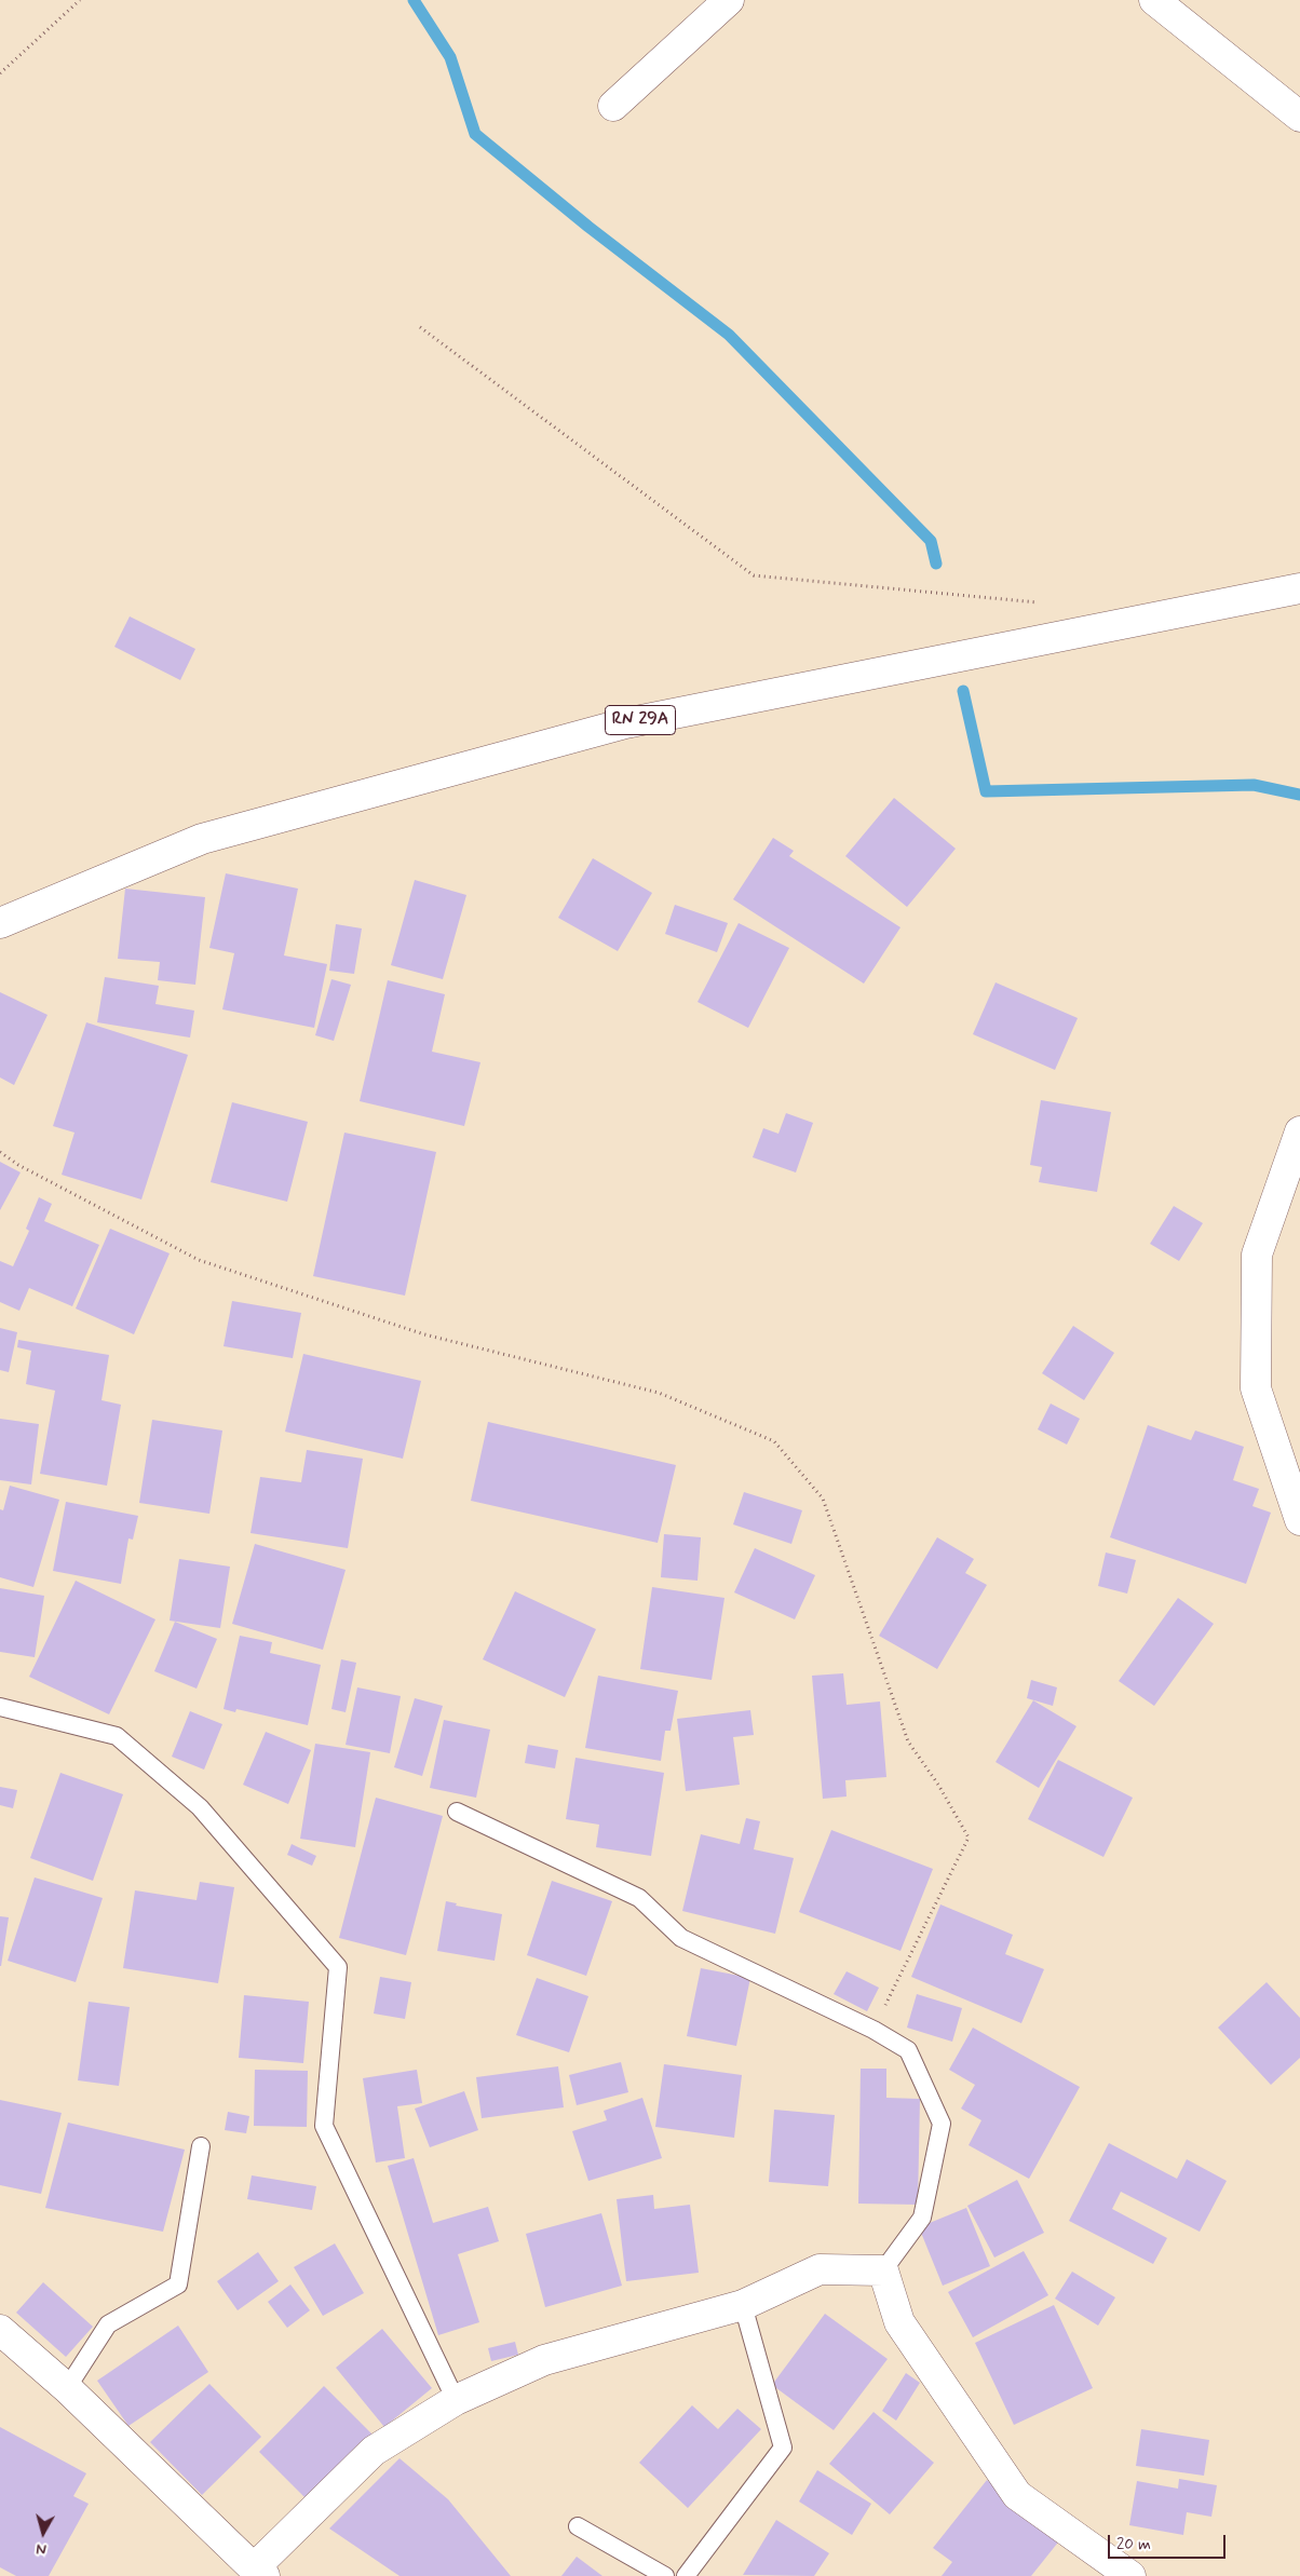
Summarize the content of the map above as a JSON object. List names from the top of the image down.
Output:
{
  "streets": {
    "street": ["RN 29A"]
  },
  "scale_bar": "20 m",
  "north": "bottom"
}
